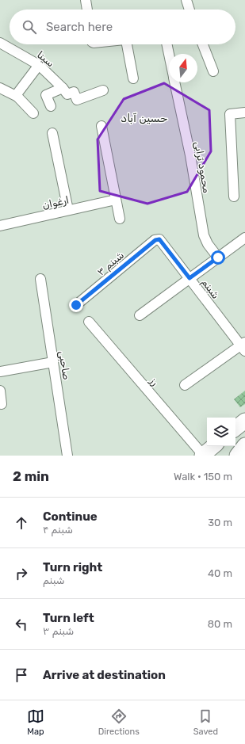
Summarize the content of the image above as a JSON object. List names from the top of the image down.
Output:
{
  "streets": {
    "street": [
      "سینا",
      "محمود ترابی",
      "ارغوان",
      "شبنم ۳",
      "شبنم",
      "صاحبی",
      "رز"
    ]
  },
  "crossings": [
    ["شبنم ۳", "شبنم"]
  ],
  "districts": ["حسین آباد"],
  "north": "top",
  "page": {
    "search": "Search here",
    "heading": ["2 min", "Walk · 150 m"],
    "list": [
      ["Continue", "شبنم ۴", "30 m"],
      ["Turn right", "شبنم", "40 m"],
      ["Turn left", "شبنم ۳", "80 m"],
      "Arrive at destination"
    ],
    "nav": ["Map", "Directions", "Saved"]
  }
}
